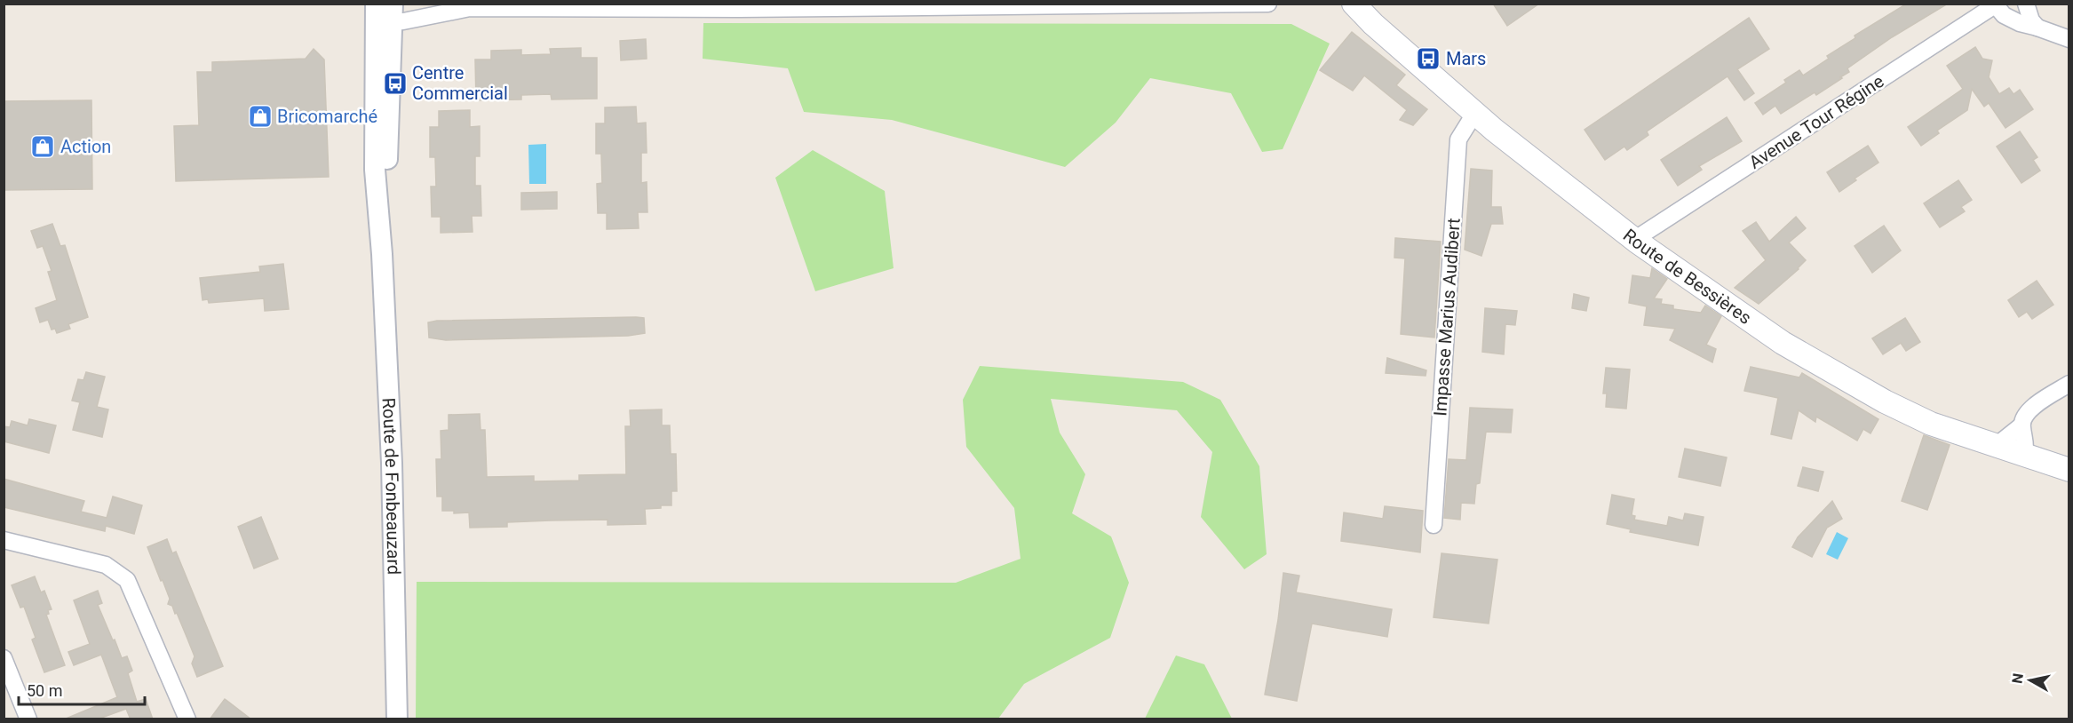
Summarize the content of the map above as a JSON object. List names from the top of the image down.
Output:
{
  "streets": {
    "main road": ["Route de Bessières"],
    "street": ["Avenue Tour Régine", "Impasse Marius Audibert", "Route de Fonbeauzard"]
  },
  "crossings": [
    ["Avenue Tour Régine", "Route de Bessières"],
    ["Route de Bessières", "Impasse Marius Audibert"]
  ],
  "places": {
    "bus stop": ["Mars", "Centre Commercial"],
    "shop": ["Bricomarché", "Action"]
  },
  "scale_bar": "50 m",
  "north": "left"
}
